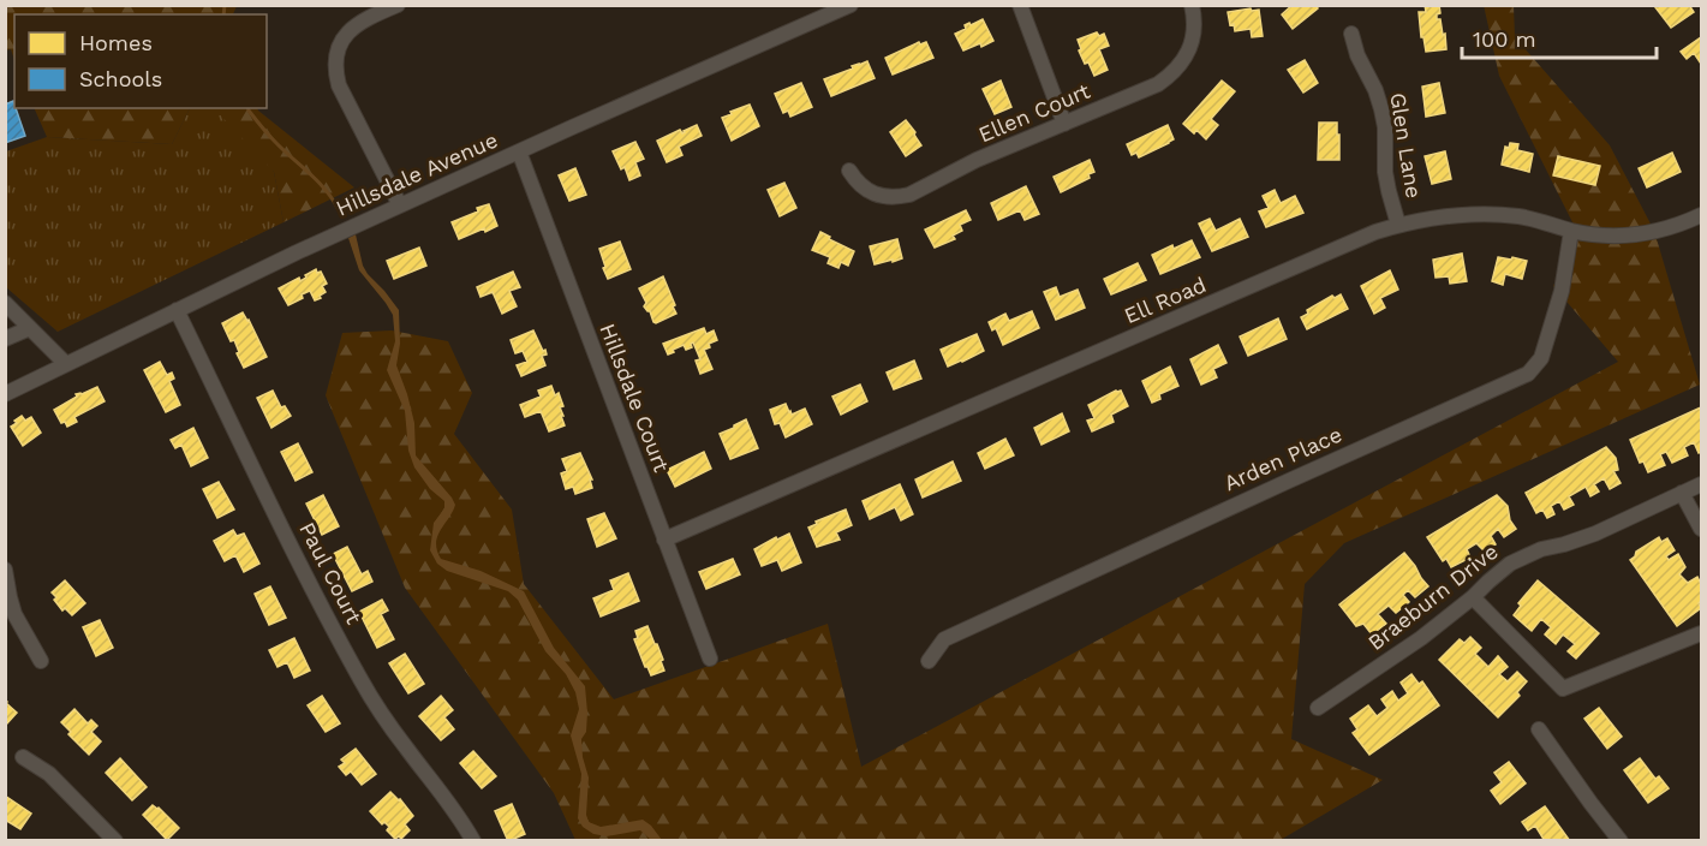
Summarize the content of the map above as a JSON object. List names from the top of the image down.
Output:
{
  "streets": {
    "street": [
      "Ellen Court",
      "Glen Lane",
      "Hillsdale Avenue",
      "Ell Road",
      "Hillsdale Court",
      "Arden Place",
      "Paul Court",
      "Braeburn Drive"
    ]
  },
  "crossings": [
    ["Glen Lane", "Ell Road"],
    ["Hillsdale Avenue", "Hillsdale Court"],
    ["Hillsdale Avenue", "Paul Court"],
    ["Ell Road", "Hillsdale Court"],
    ["Ell Road", "Arden Place"]
  ],
  "legend": ["Homes", "Schools"],
  "scale_bar": "100 m"
}
